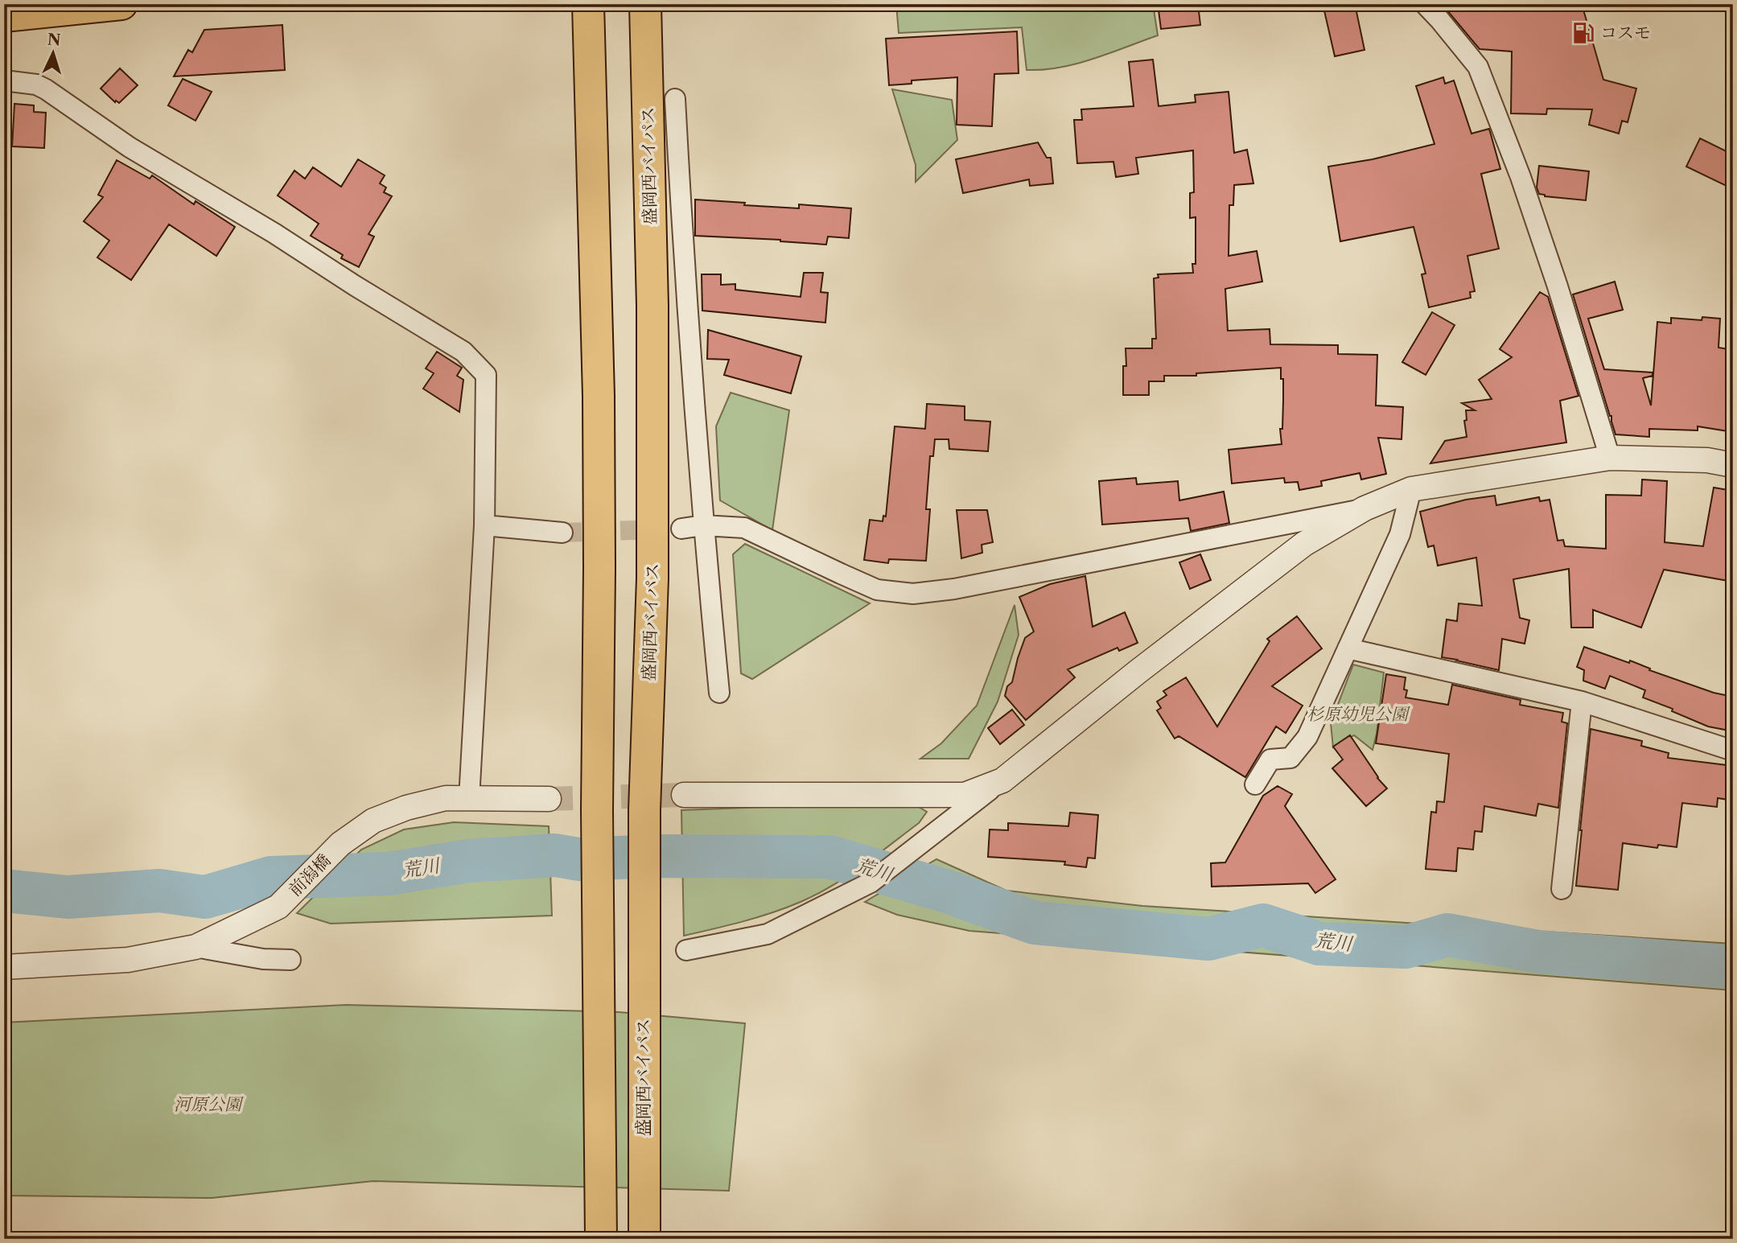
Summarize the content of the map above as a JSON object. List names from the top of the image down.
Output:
{
  "streets": {
    "highway": ["盛岡西バイパス"],
    "street": ["前潟橋"]
  },
  "water": ["荒川"],
  "parks": ["杉原幼児公園", "河原公園"],
  "places": {
    "fuel station": ["コスモ"]
  },
  "north": "top"
}
